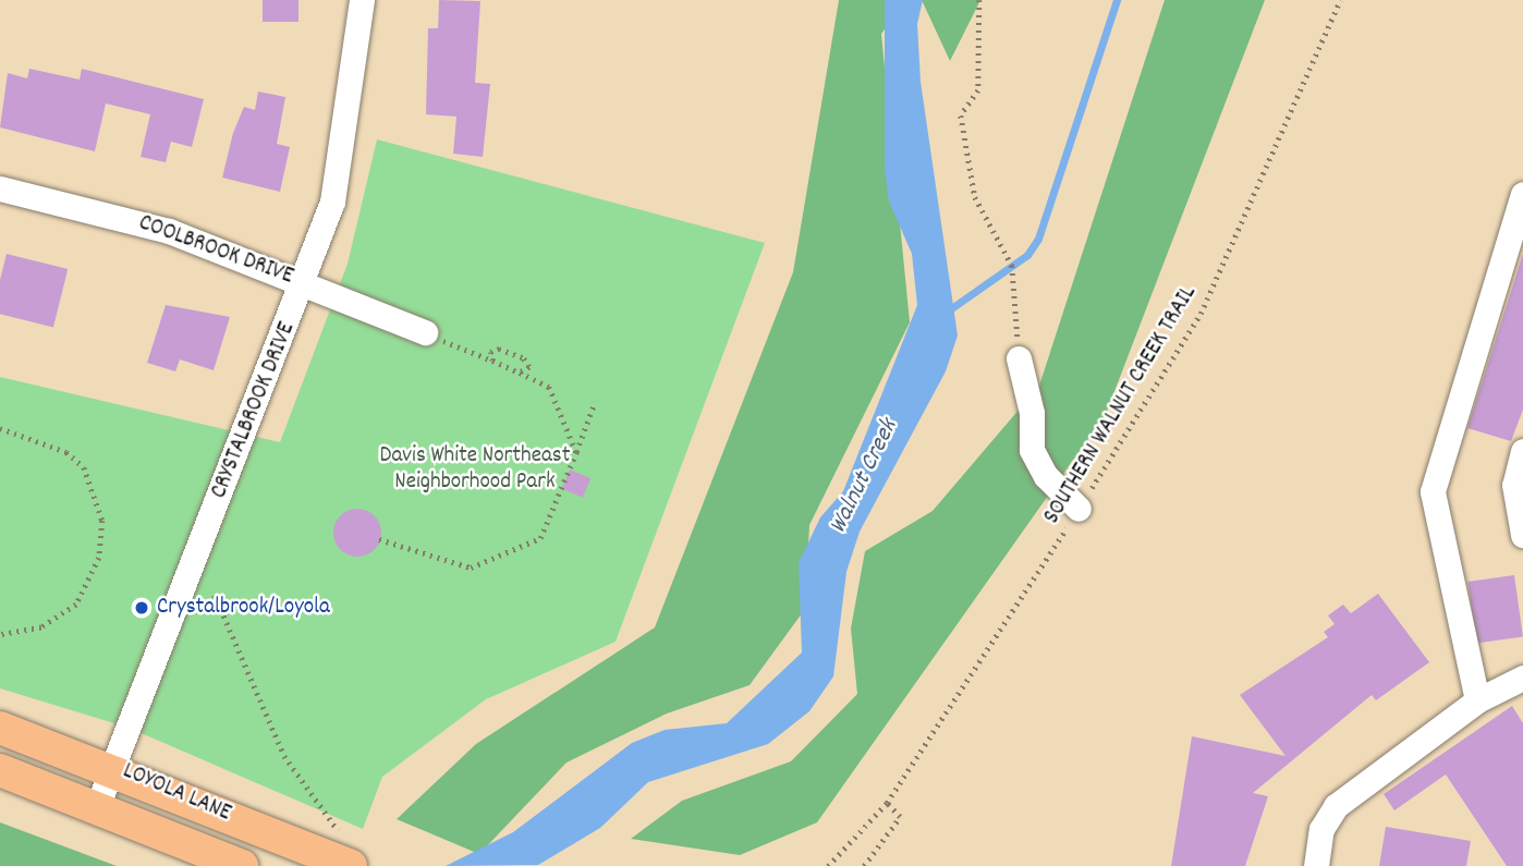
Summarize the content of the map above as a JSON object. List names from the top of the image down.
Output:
{
  "streets": {
    "main road": ["LOYOLA LANE"],
    "street": ["COOLBROOK DRIVE", "CRYSTALBROOK DRIVE"],
    "path": ["SOUTHERN WALNUT CREEK TRAIL"]
  },
  "crossings": [
    ["COOLBROOK DRIVE", "CRYSTALBROOK DRIVE"],
    ["CRYSTALBROOK DRIVE", "LOYOLA LANE"]
  ],
  "water": ["Walnut Creek"],
  "parks": ["Davis White Northeast Neighborhood Park"],
  "places": ["Crystalbrook/Loyola"]
}
